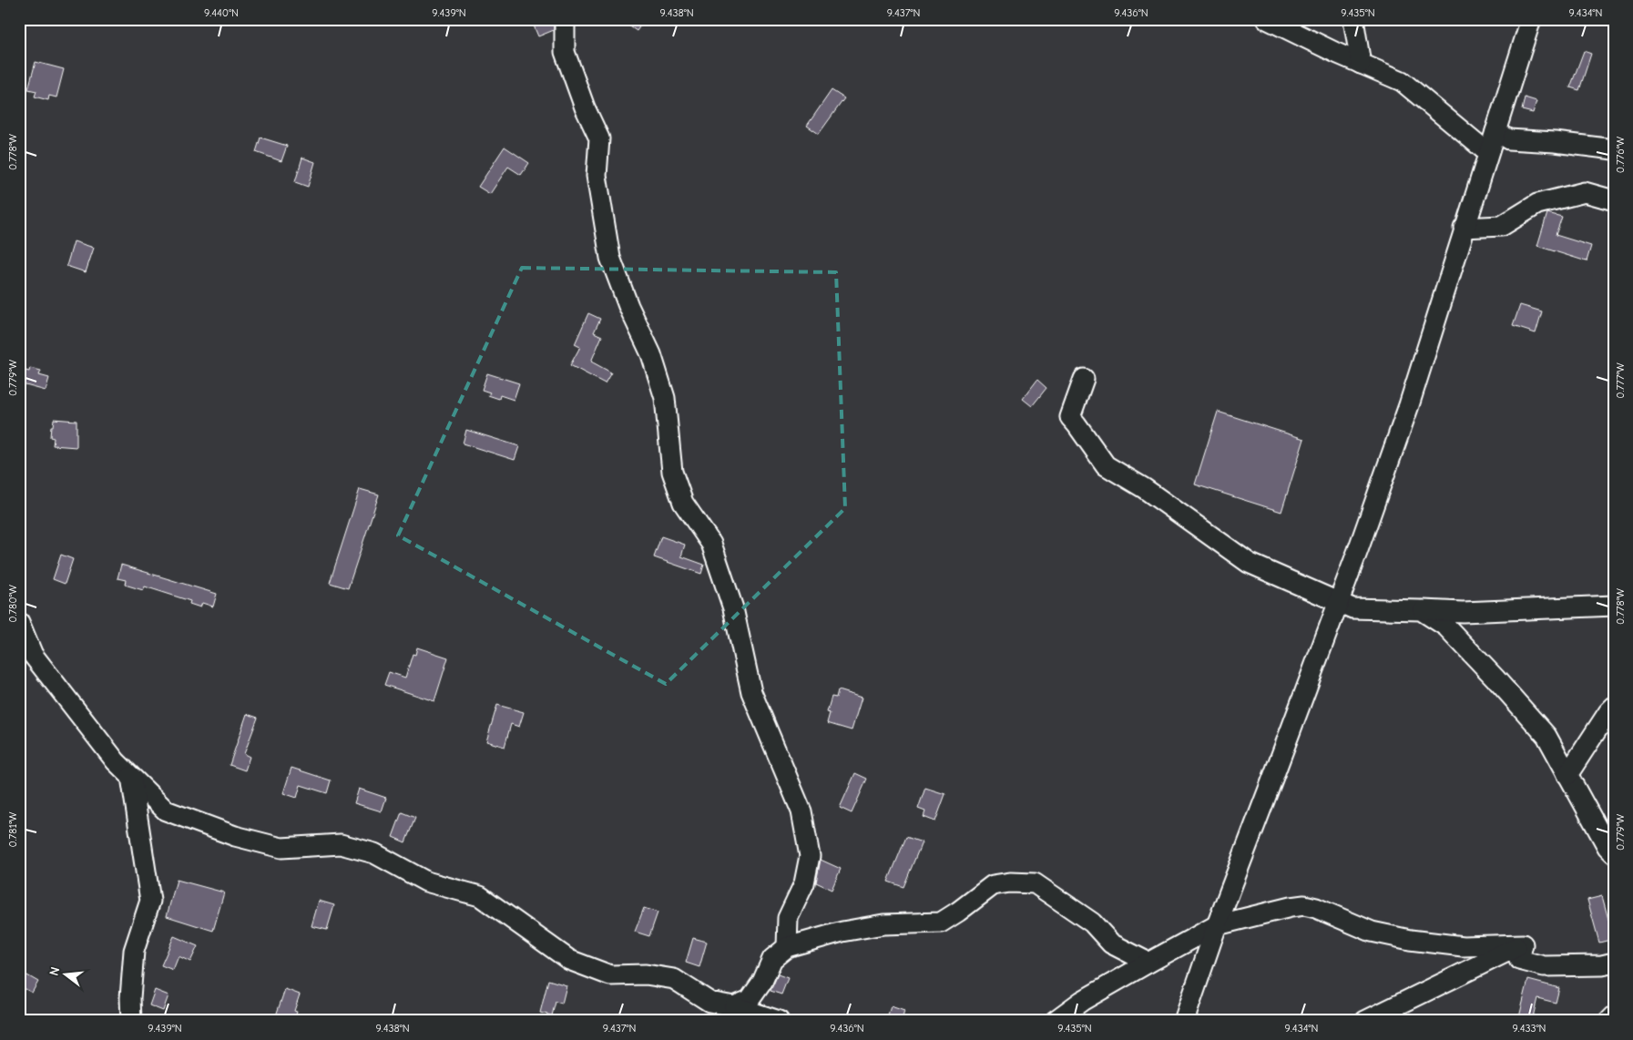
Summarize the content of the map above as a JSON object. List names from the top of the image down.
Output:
{
  "north": "left",
  "coordinates": [
    "9.440°N",
    "9.439°N",
    "9.438°N",
    "9.437°N",
    "9.436°N",
    "9.435°N",
    "9.434°N",
    "0.778°W",
    "0.776°W",
    "0.779°W",
    "0.777°W",
    "0.780°W",
    "0.781°W",
    "9.433°N"
  ]
}
